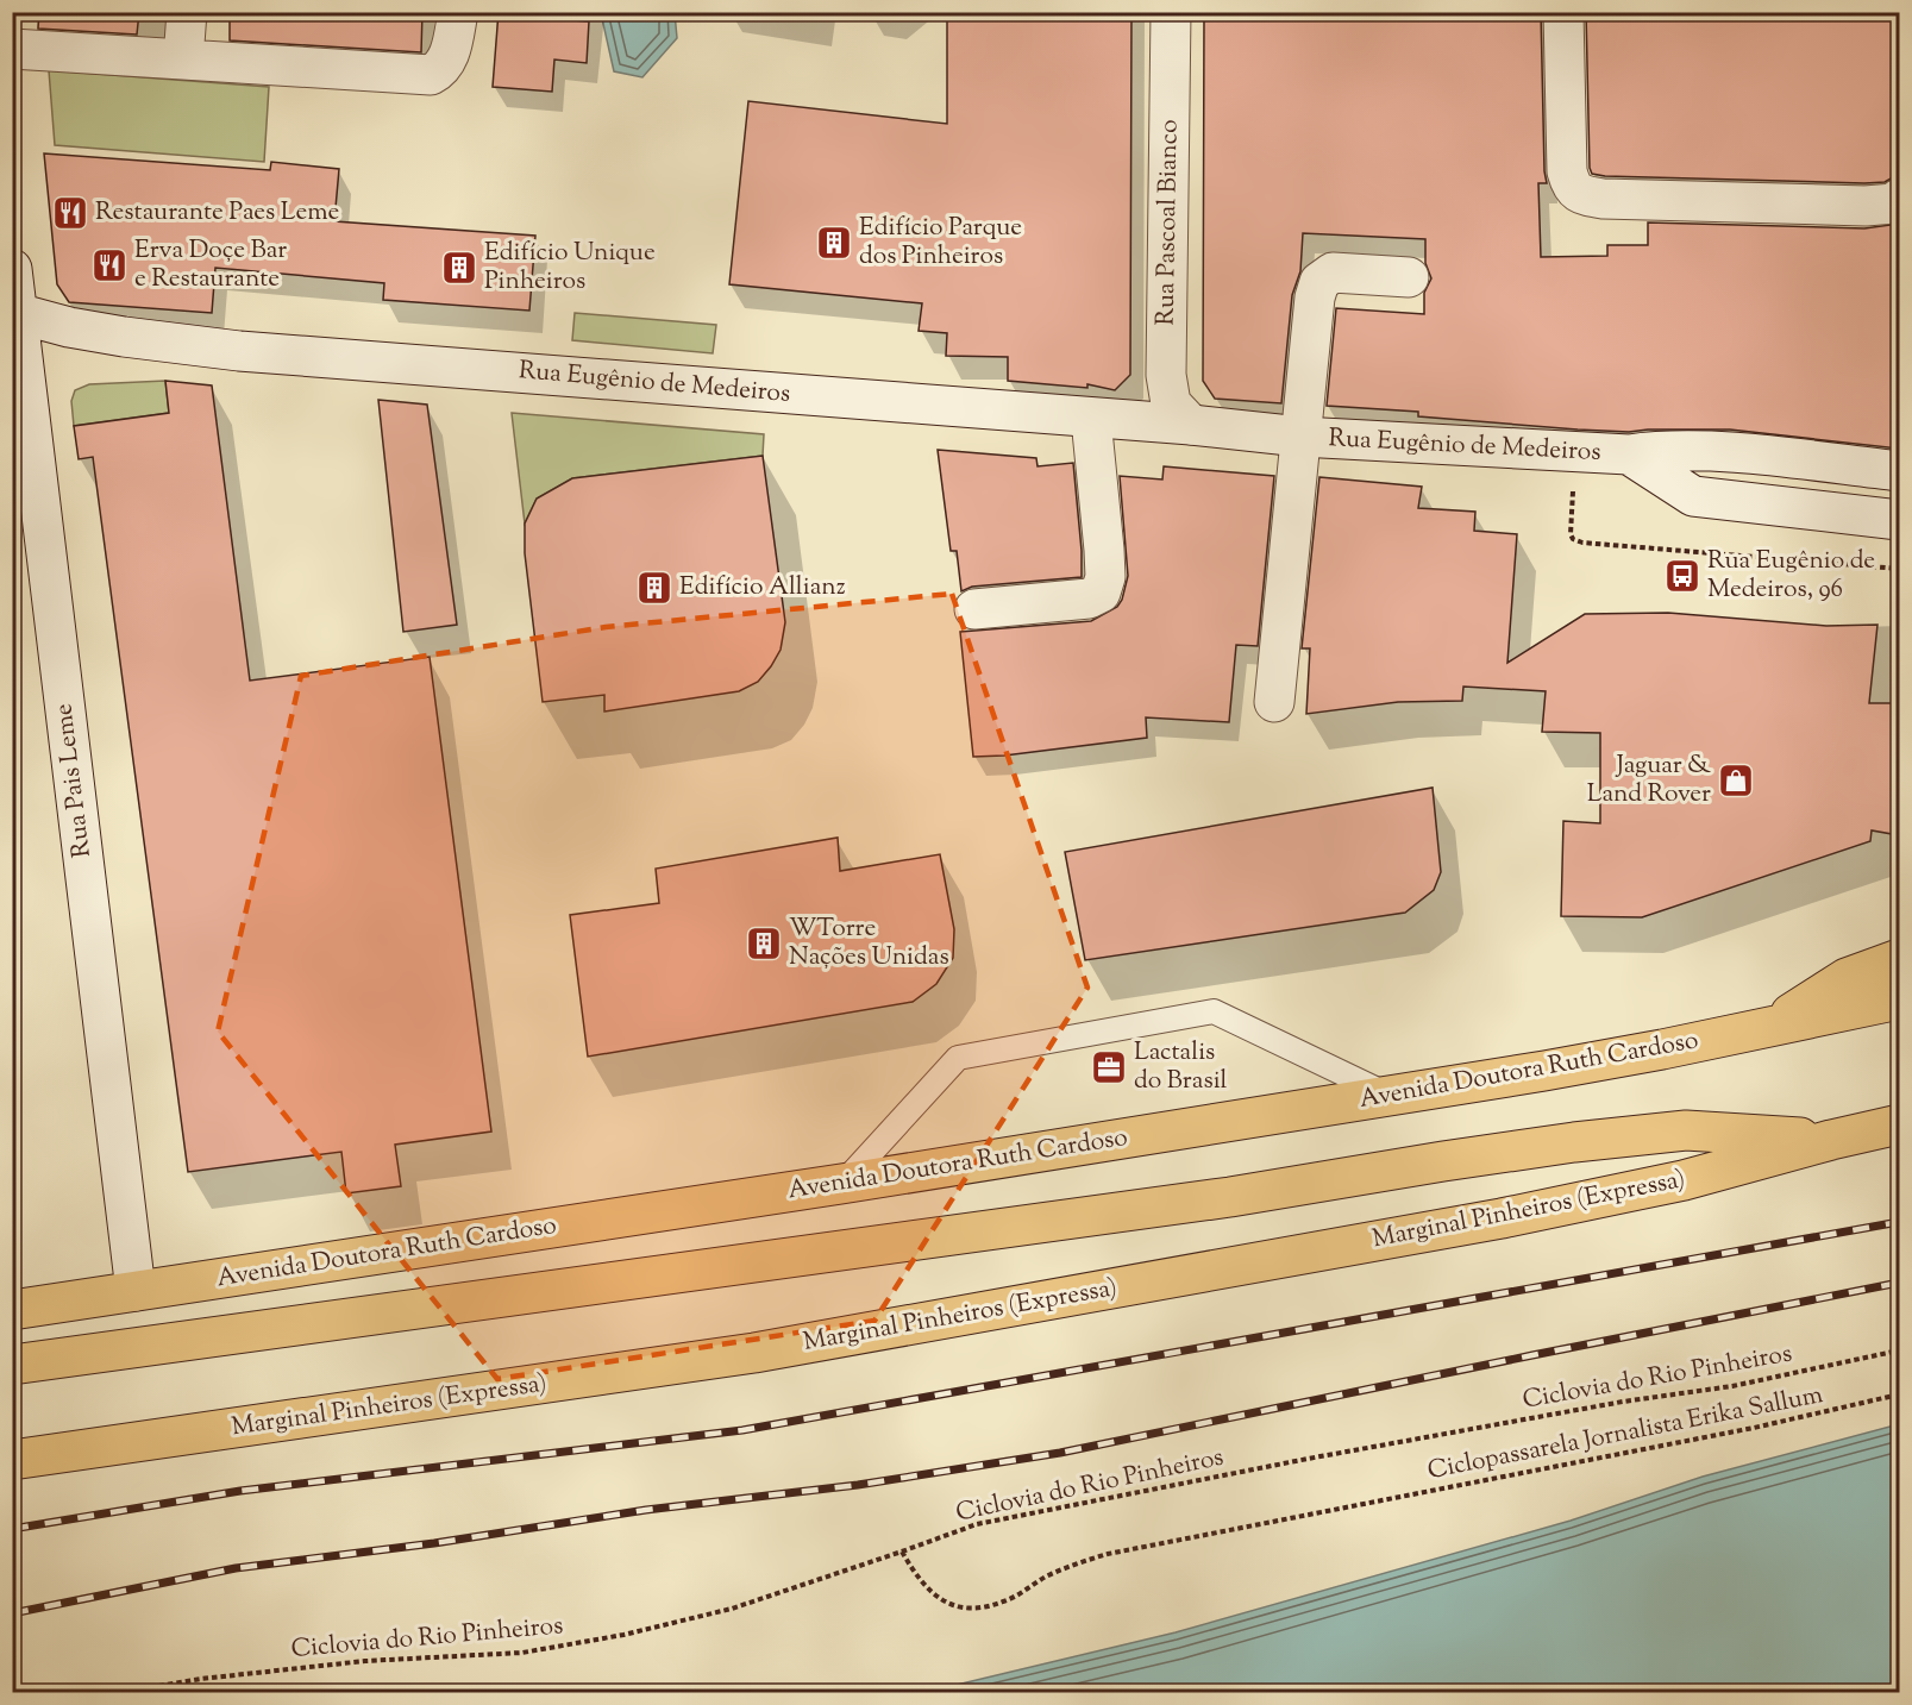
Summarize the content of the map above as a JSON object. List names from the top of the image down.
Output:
{
  "streets": {
    "highway": ["Avenida Doutora Ruth Cardoso", "Marginal Pinheiros (Expressa)"],
    "main road": ["Rua Pascoal Bianco", "Rua Eugênio de Medeiros", "Rua Pais Leme"],
    "path": ["Ciclovia do Rio Pinheiros", "Ciclopassarela Jornalista Erika Sallum"]
  },
  "crossings": [
    ["Rua Pascoal Bianco", "Rua Eugênio de Medeiros"],
    ["Rua Eugênio de Medeiros", "Rua Pais Leme"],
    ["Rua Pais Leme", "Avenida Doutora Ruth Cardoso"],
    ["Ciclovia do Rio Pinheiros", "Ciclopassarela Jornalista Erika Sallum"]
  ],
  "places": {
    "restaurant": ["Restaurante Paes Leme", "Erva Doçe Bar e Restaurante"],
    "building": [
      "Edifício Parque dos Pinheiros",
      "Edifício Unique Pinheiros",
      "Edifício Allianz",
      "WTorre Nações Unidas"
    ],
    "bus stop": ["Rua Eugênio de Medeiros, 96"],
    "shop": ["Jaguar & Land Rover"],
    "office": ["Lactalis do Brasil"]
  }
}
